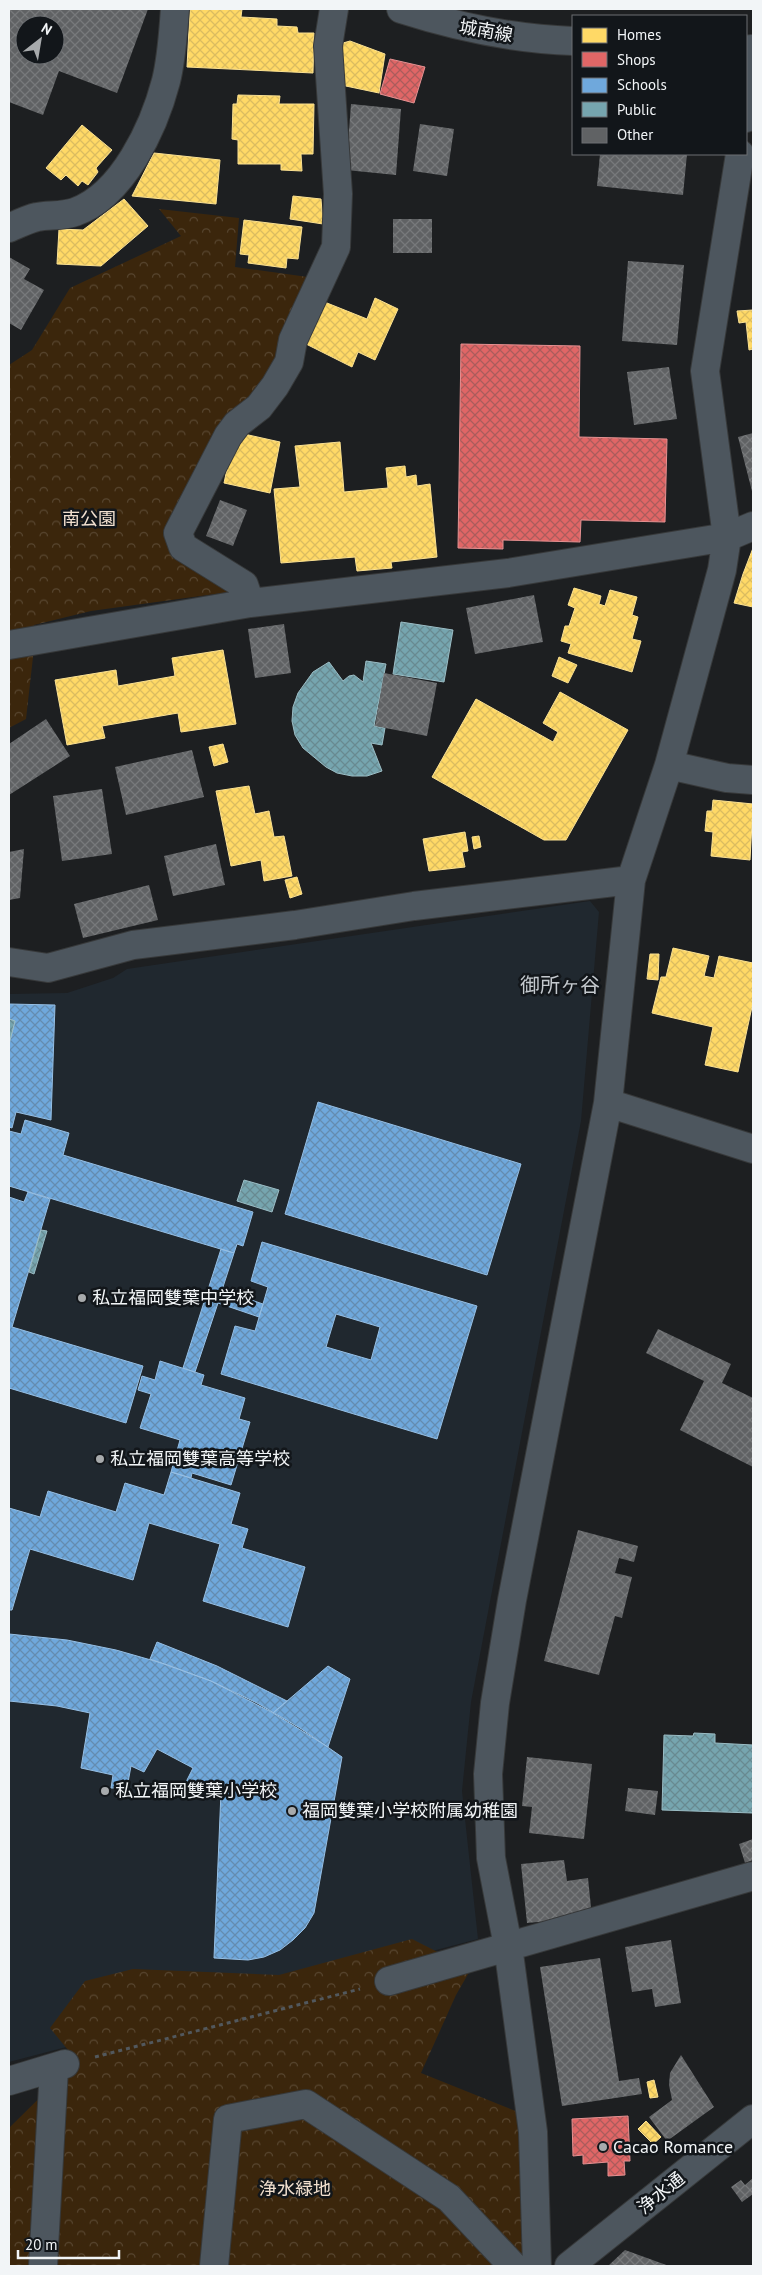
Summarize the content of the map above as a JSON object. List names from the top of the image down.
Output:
{
  "streets": {
    "street": ["城南線", "浄水通"]
  },
  "districts": ["御所ヶ谷"],
  "parks": ["南公園", "浄水緑地"],
  "places": [
    "私立福岡雙葉中学校",
    "私立福岡雙葉高等学校",
    "私立福岡雙葉小学校",
    "福岡雙葉小学校附属幼稚園",
    "Cacao Romance"
  ],
  "legend": [
    "Homes",
    "Shops",
    "Schools",
    "Public",
    "Other"
  ],
  "scale_bar": "20 m",
  "north": "top right"
}
